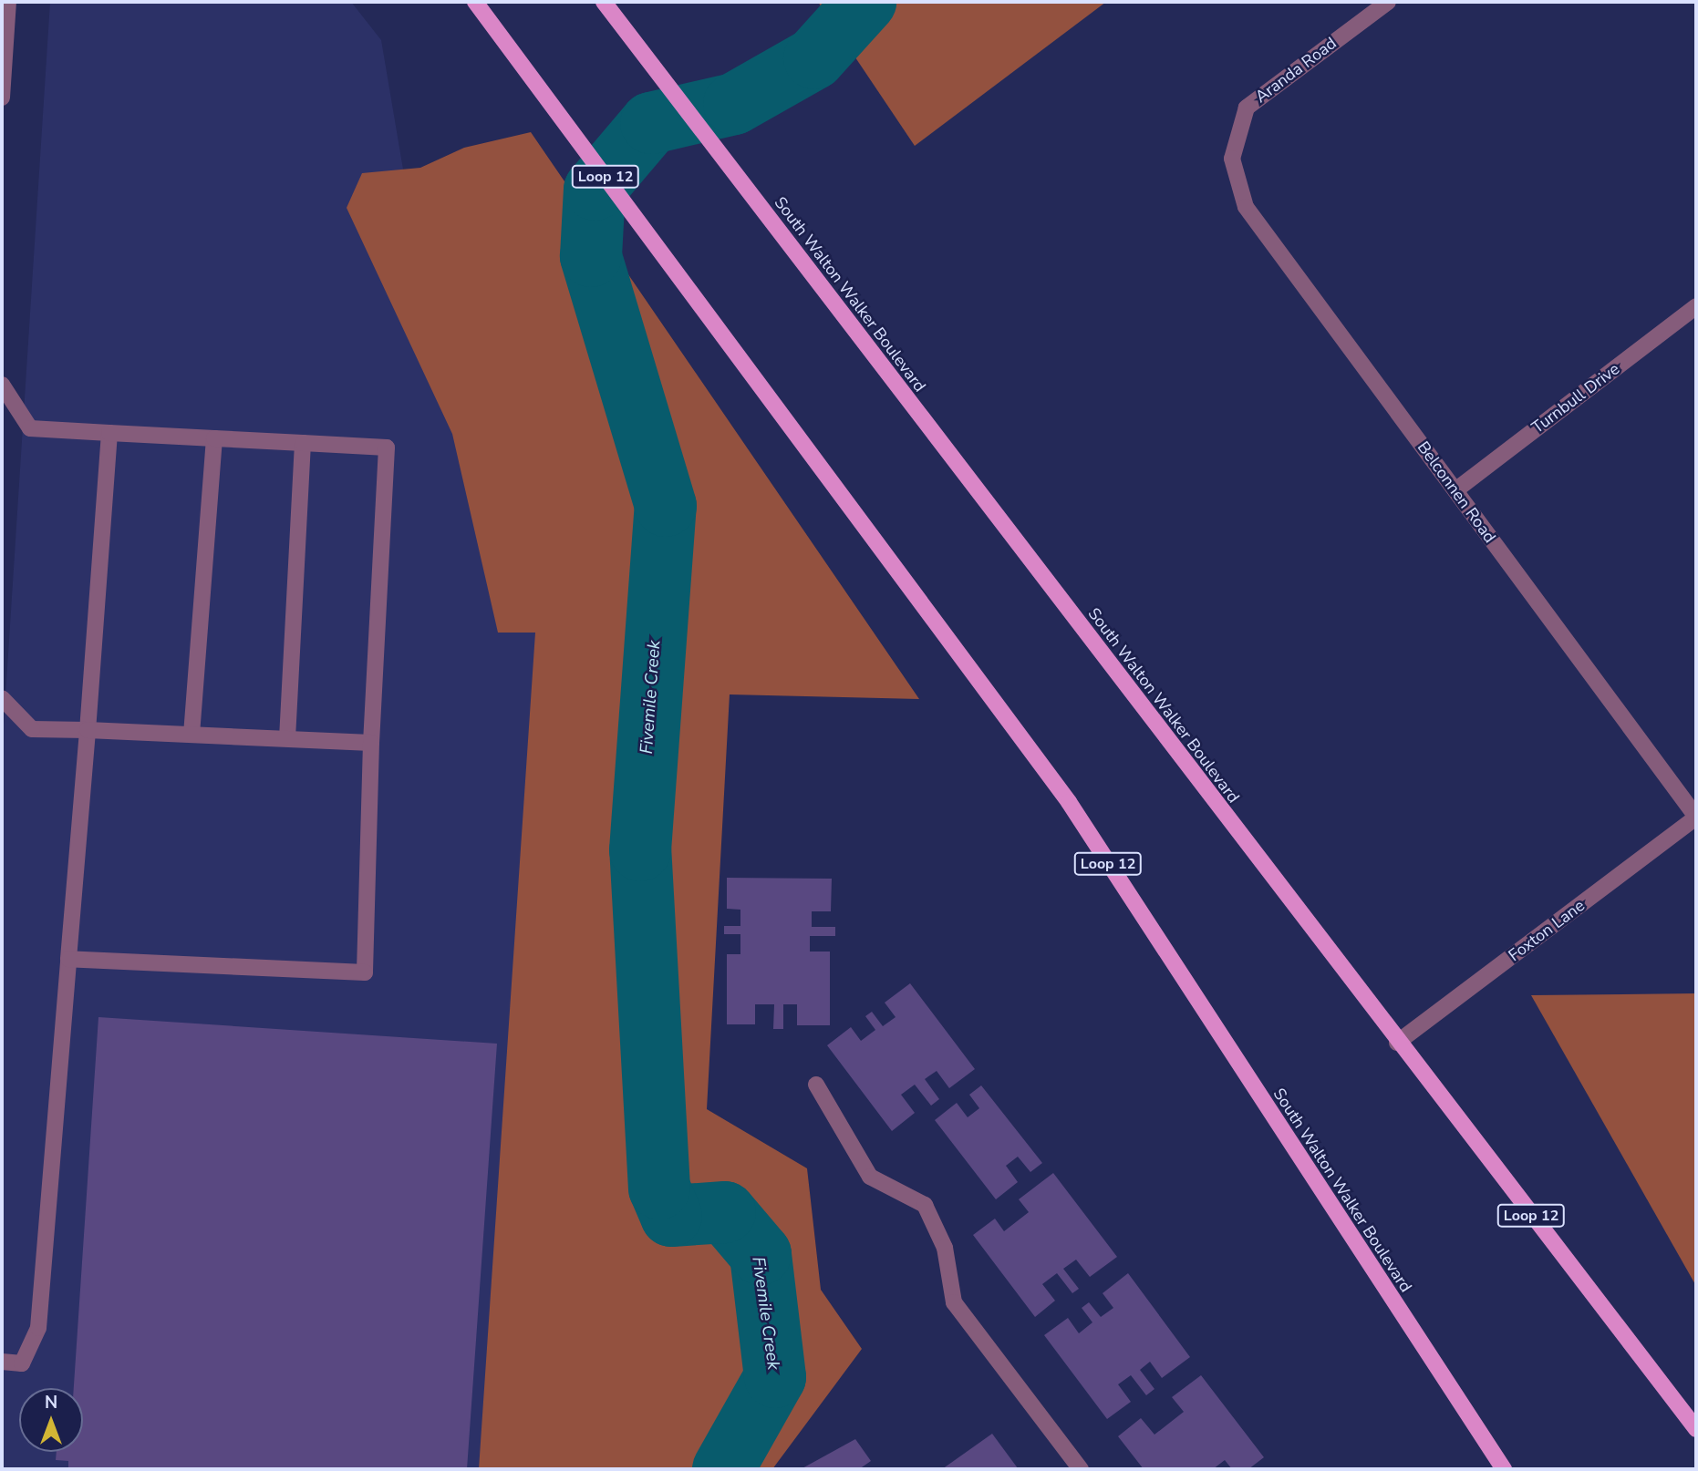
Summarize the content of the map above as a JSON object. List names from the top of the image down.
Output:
{
  "streets": {
    "main road": ["Loop 12", "South Walton Walker Boulevard"],
    "street": [
      "Aranda Road",
      "Turnbull Drive",
      "Belconnen Road",
      "Foxton Lane"
    ]
  },
  "crossings": [
    ["Aranda Road", "Belconnen Road"],
    ["South Walton Walker Boulevard", "Foxton Lane"],
    ["Turnbull Drive", "Belconnen Road"],
    ["Belconnen Road", "Foxton Lane"]
  ],
  "water": ["Fivemile Creek"],
  "north": "top"
}
